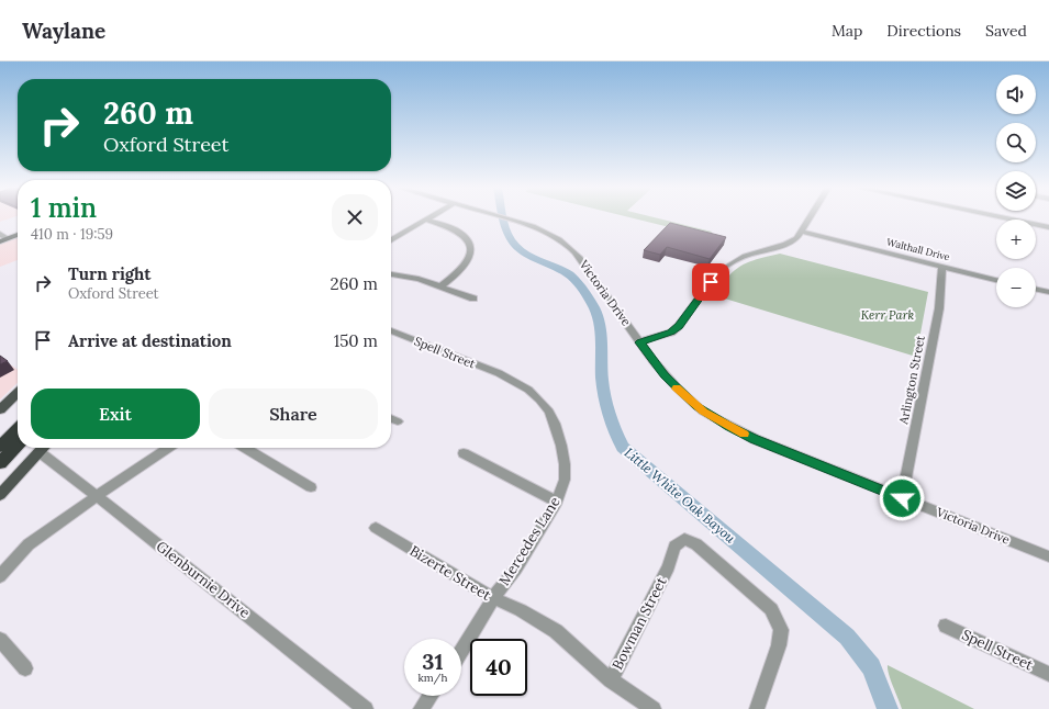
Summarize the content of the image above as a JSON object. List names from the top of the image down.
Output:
{
  "streets": {
    "street": [
      "Walthall Drive",
      "Victoria Drive",
      "Spell Street",
      "Arlington Street",
      "Mercedes Lane",
      "Bizerte Street",
      "Glenburnie Drive",
      "Bowman Street"
    ]
  },
  "crossings": [
    ["Walthall Drive", "Arlington Street"],
    ["Victoria Drive", "Arlington Street"],
    ["Spell Street", "Mercedes Lane"],
    ["Mercedes Lane", "Bizerte Street"],
    ["Bizerte Street", "Bowman Street"]
  ],
  "water": ["Little White Oak Bayou"],
  "parks": ["Kerr Park"],
  "page": {
    "header": "Waylane",
    "nav": ["Map", "Directions", "Saved"],
    "map_buttons": ["+", "−"],
    "turn": ["260 m", "Oxford Street"],
    "heading": ["1 min", "410 m · 19:59"],
    "list": [
      {
        "name": "Turn right",
        "note": "Oxford Street",
        "value": "260 m"
      },
      {
        "name": "Arrive at destination",
        "value": "150 m"
      }
    ],
    "buttons": ["Exit", "Share"],
    "speed": "31 km/h",
    "limit": "40"
  }
}
